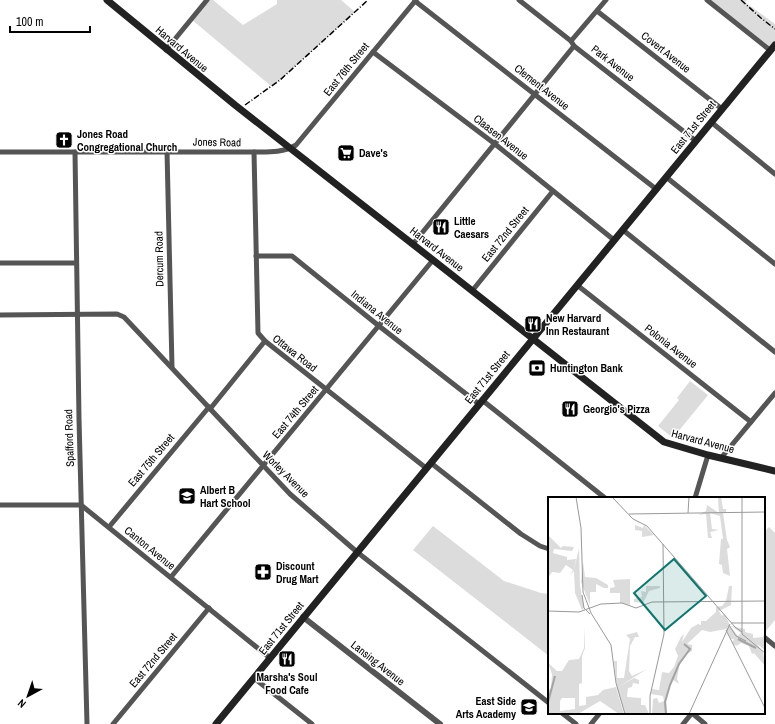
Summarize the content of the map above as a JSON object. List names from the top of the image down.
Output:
{
  "streets": {
    "main road": ["Harvard Avenue", "East 71st Street"],
    "street": [
      "Covert Avenue",
      "Park Avenue",
      "East 76th Street",
      "Clement Avenue",
      "Claasen Avenue",
      "Jones Road",
      "East 72nd Street",
      "Dercum Road",
      "Indiana Avenue",
      "Polonia Avenue",
      "Ottawa Road",
      "East 74th Street",
      "Spafford Road",
      "East 75th Street",
      "Worley Avenue",
      "Canton Avenue",
      "Lansing Avenue"
    ]
  },
  "crossings": [
    ["Harvard Avenue", "East 76th Street"],
    ["Harvard Avenue", "East 71st Street"],
    ["Harvard Avenue", "Jones Road"],
    ["Harvard Avenue", "East 72nd Street"],
    ["Harvard Avenue", "East 74th Street"],
    ["Covert Avenue", "East 71st Street"],
    ["Park Avenue", "East 71st Street"],
    ["East 76th Street", "Clement Avenue"],
    ["East 76th Street", "Claasen Avenue"],
    ["East 76th Street", "Jones Road"],
    ["Clement Avenue", "East 71st Street"],
    ["East 71st Street", "Claasen Avenue"],
    ["East 71st Street", "Indiana Avenue"],
    ["East 71st Street", "Polonia Avenue"],
    ["East 71st Street", "Ottawa Road"],
    ["East 71st Street", "Worley Avenue"],
    ["East 71st Street", "Canton Avenue"],
    ["East 71st Street", "Lansing Avenue"],
    ["Claasen Avenue", "East 72nd Street"],
    ["Jones Road", "Dercum Road"],
    ["Jones Road", "Ottawa Road"],
    ["Jones Road", "Spafford Road"],
    ["East 72nd Street", "Canton Avenue"],
    ["Dercum Road", "Worley Avenue"],
    ["Indiana Avenue", "Ottawa Road"],
    ["Indiana Avenue", "East 74th Street"],
    ["Ottawa Road", "East 74th Street"],
    ["Ottawa Road", "East 75th Street"],
    ["East 74th Street", "Worley Avenue"],
    ["East 74th Street", "Canton Avenue"],
    ["Spafford Road", "Worley Avenue"],
    ["Spafford Road", "Canton Avenue"],
    ["East 75th Street", "Worley Avenue"],
    ["East 75th Street", "Canton Avenue"]
  ],
  "places": {
    "church": ["Jones Road Congregational Church"],
    "supermarket": ["Dave's"],
    "restaurant": [
      "Little Caesars",
      "New Harvard Inn Restaurant",
      "Georgio's Pizza",
      "Marsha's Soul Food Cafe"
    ],
    "bank": ["Huntington Bank"],
    "school or university": ["Albert B Hart School", "East Side Arts Academy"],
    "pharmacy": ["Discount Drug Mart"]
  },
  "scale_bar": "100 m",
  "north": "bottom left"
}
